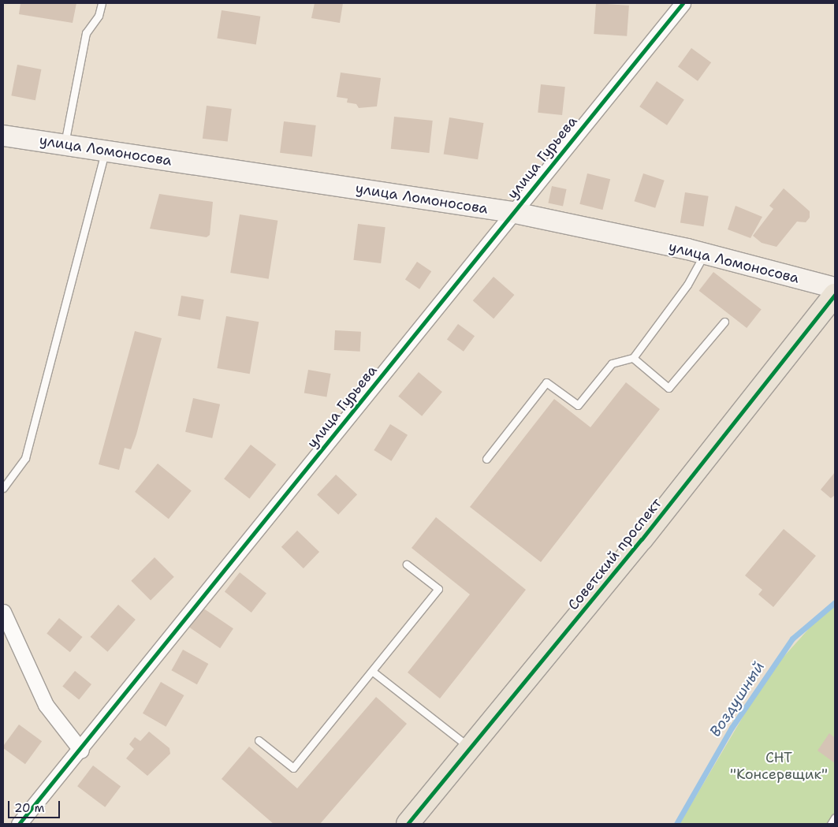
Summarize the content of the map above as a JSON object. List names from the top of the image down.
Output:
{
  "streets": {
    "main road": ["Советский проспект"],
    "street": ["улица Ломоносова", "улица Гурьева"]
  },
  "crossings": [
    ["улица Ломоносова", "улица Гурьева"]
  ],
  "water": ["Воздушный"],
  "parks": ["СНТ \"Консервщик\""],
  "scale_bar": "20 m"
}
